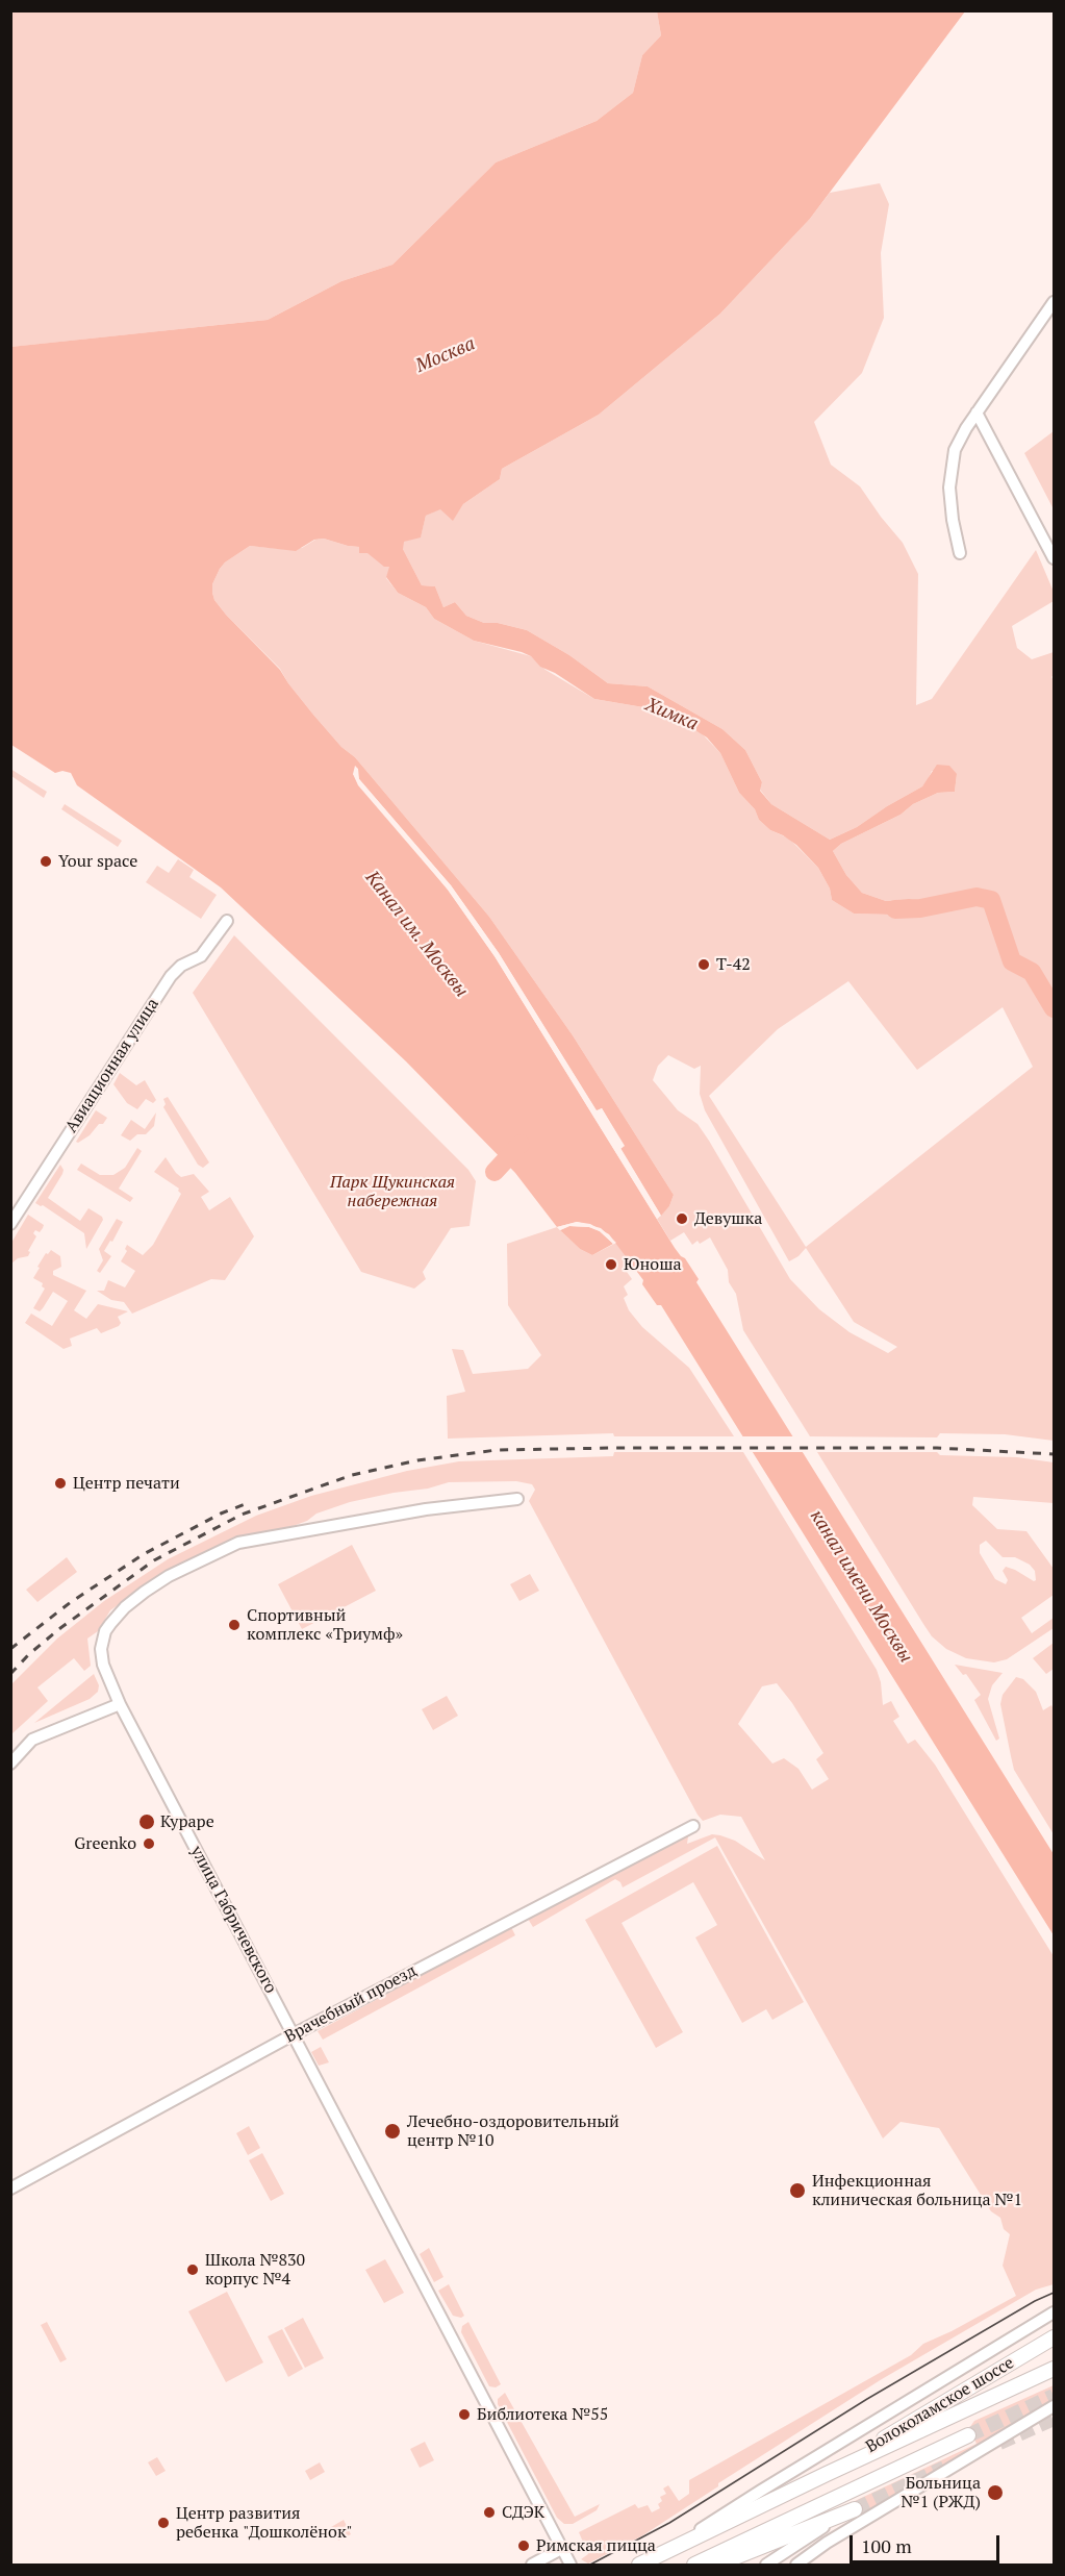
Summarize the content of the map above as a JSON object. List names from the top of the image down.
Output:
{
  "streets": {
    "main road": ["Волоколамское шоссе"],
    "street": ["Авиационная улица", "улица Габричевского", "Врачебный проезд"]
  },
  "crossings": [
    ["улица Габричевского", "Врачебный проезд"]
  ],
  "water": [
    "Москва",
    "Химка",
    "Канал им. Москвы",
    "канал имени Москвы"
  ],
  "parks": ["Парк Щукинская набережная"],
  "places": [
    "Your space",
    "Т-42",
    "Девушка",
    "Юноша",
    "Центр печати",
    "Спортивный комплекс «Триумф»",
    "Кураре",
    "Greenko",
    "Лечебно-оздоровительный центр №10",
    "Инфекционная клиническая больница №1",
    "Школа №830 корпус №4",
    "Библиотека №55",
    "Больница №1 (РЖД)",
    "СДЭК",
    "Центр развития ребенка \"Дошколёнок\"",
    "Римская пицца"
  ],
  "scale_bar": "100 m"
}
